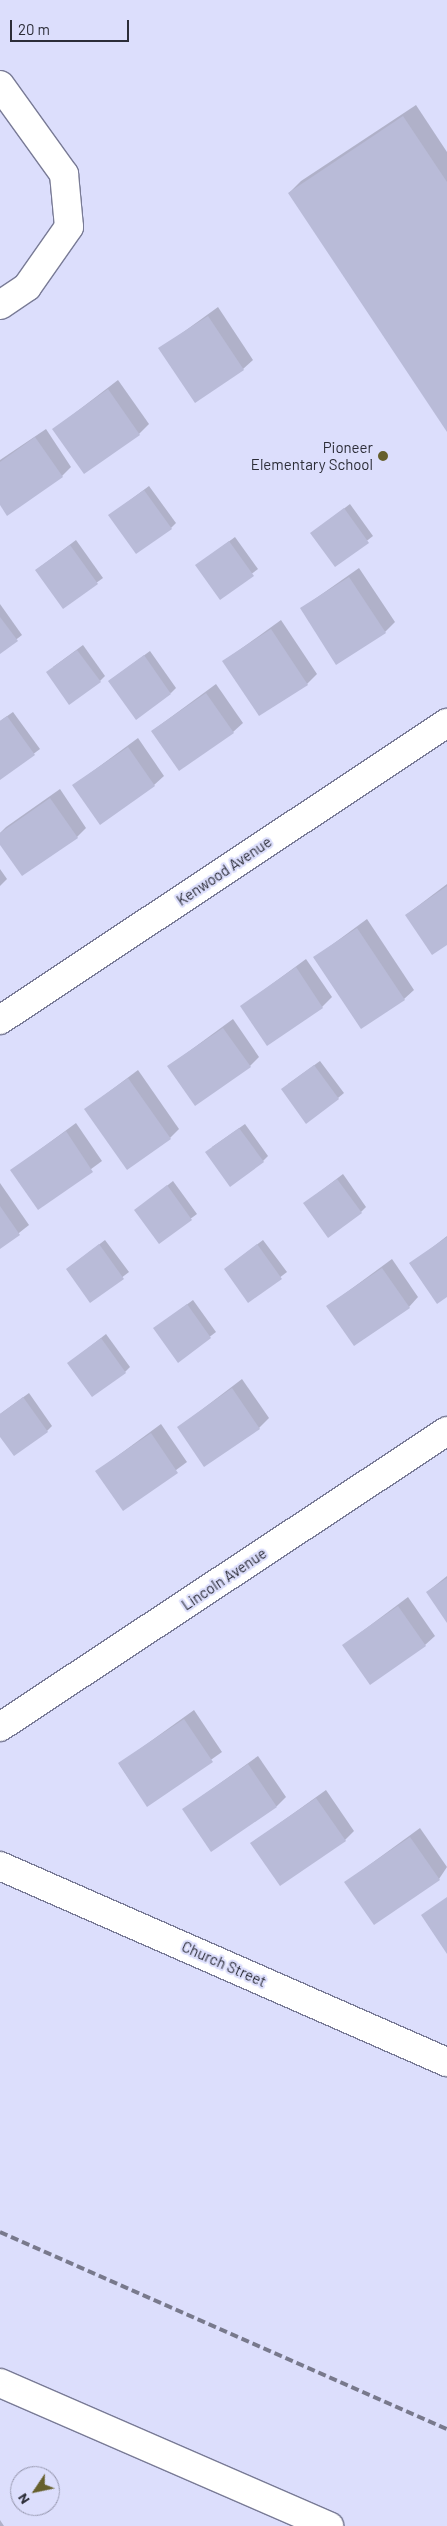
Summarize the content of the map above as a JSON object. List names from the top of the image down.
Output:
{
  "streets": {
    "street": ["Kenwood Avenue", "Lincoln Avenue", "Church Street"]
  },
  "places": ["Pioneer Elementary School"],
  "scale_bar": "20 m",
  "north": "bottom left"
}
